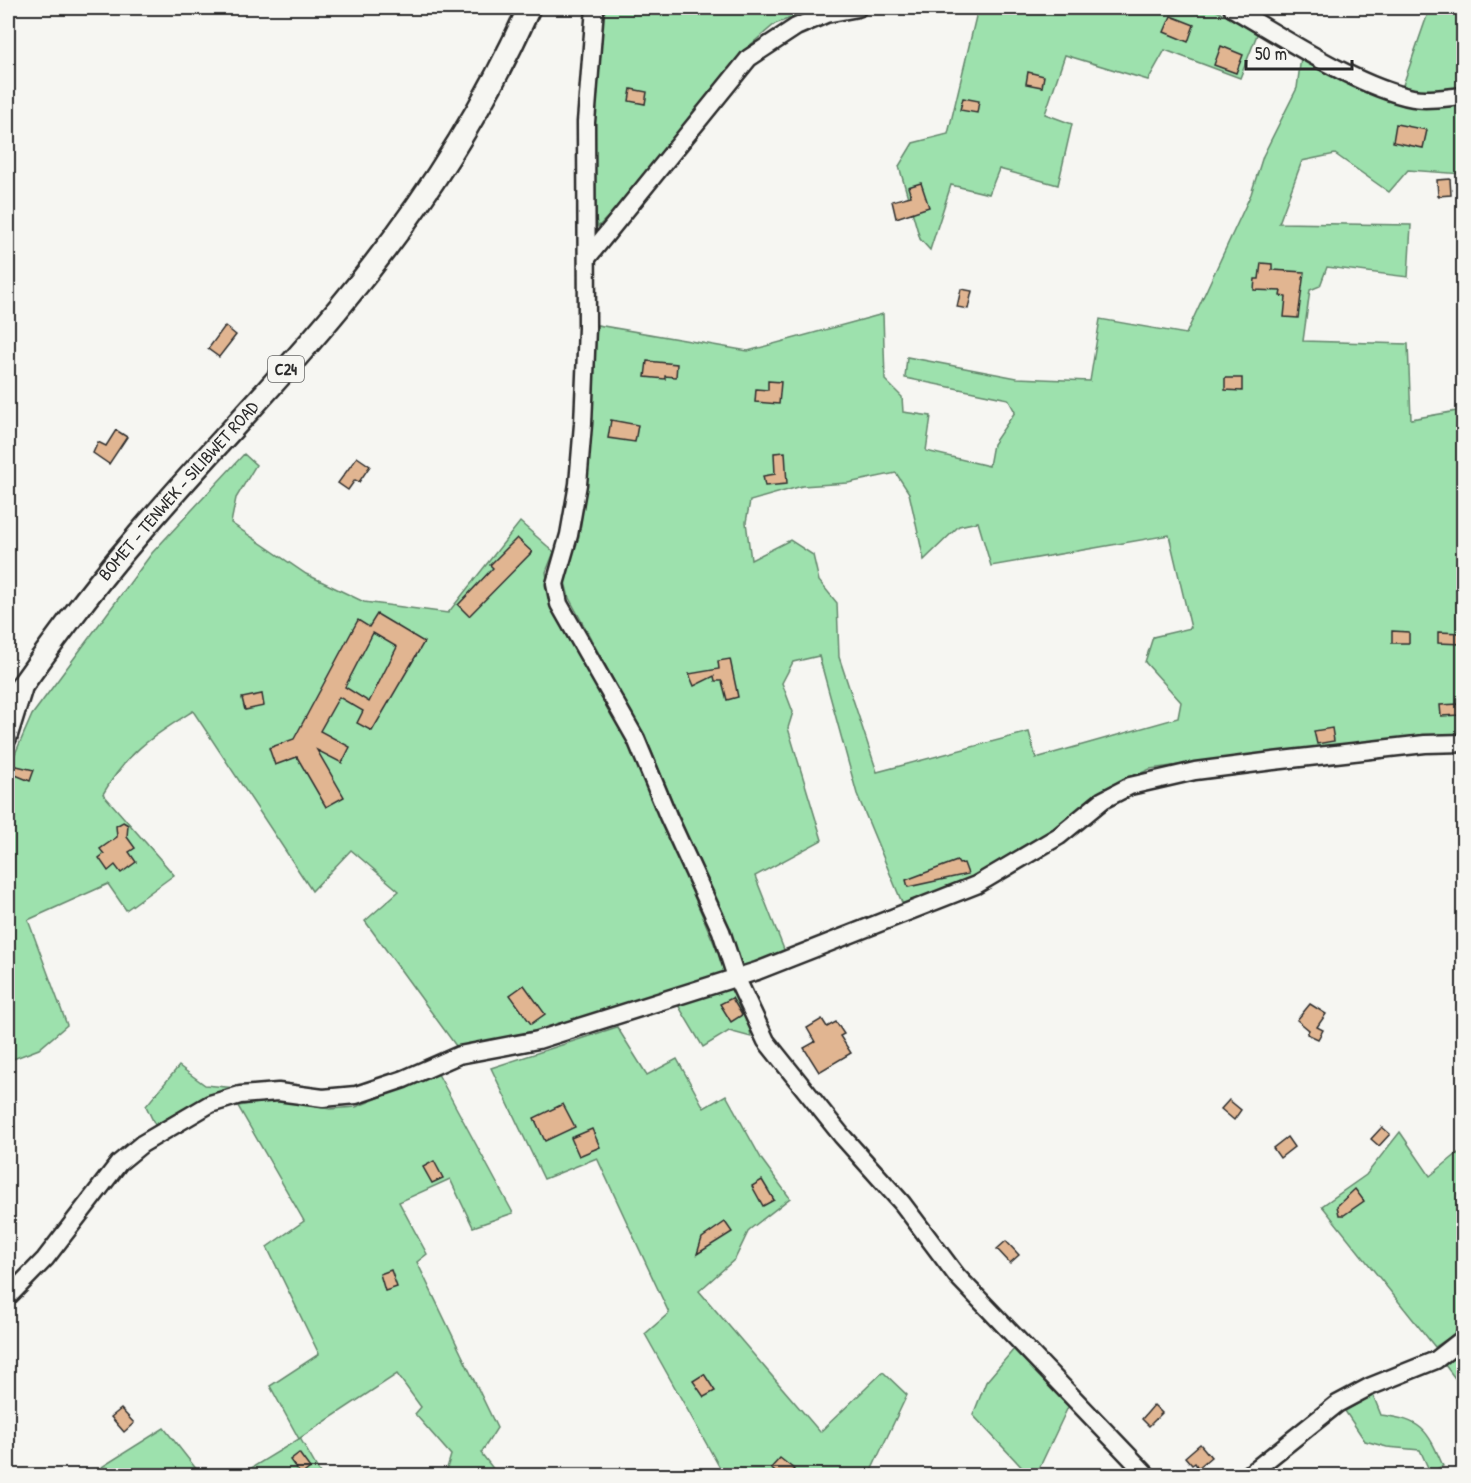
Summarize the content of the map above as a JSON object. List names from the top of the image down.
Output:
{
  "streets": {
    "main road": ["C24", "BOMET - TENWEK - SILIBWET ROAD"]
  },
  "scale_bar": "50 m"
}
